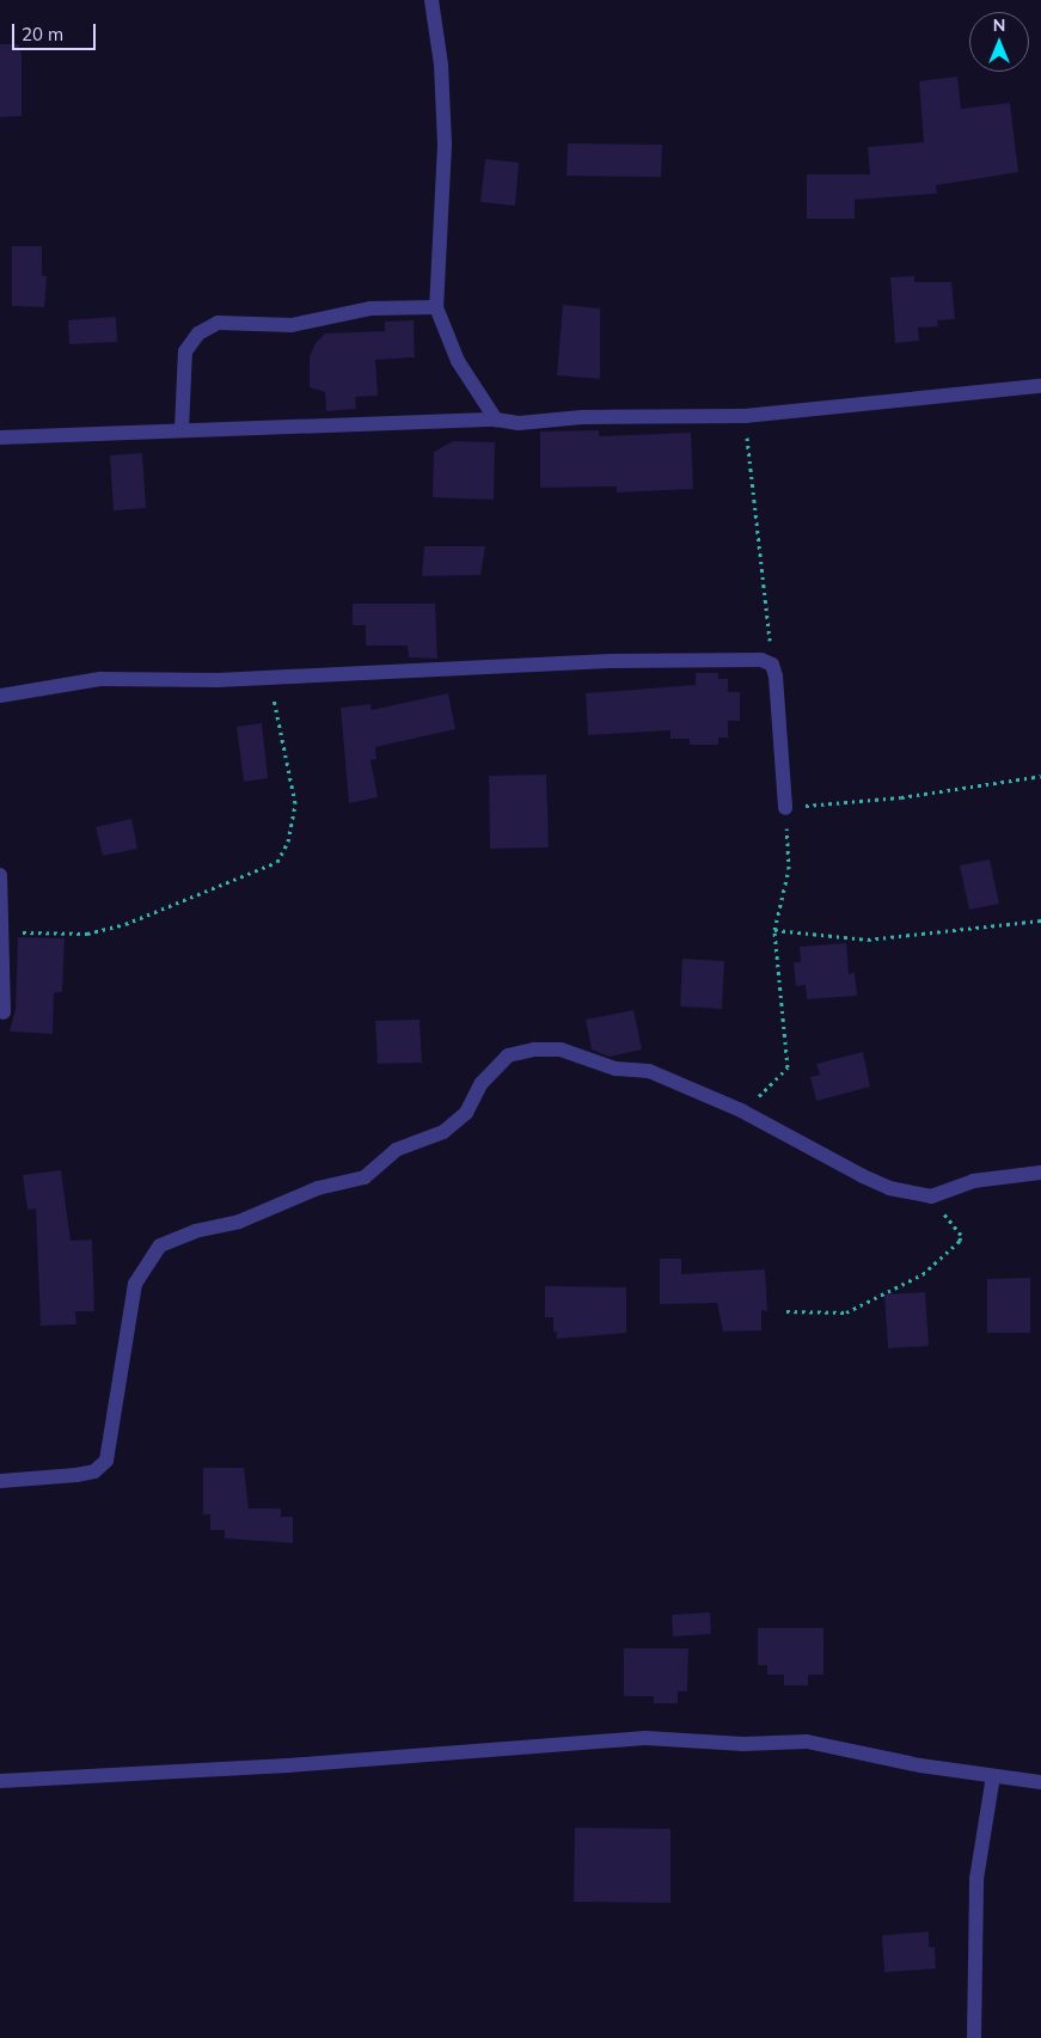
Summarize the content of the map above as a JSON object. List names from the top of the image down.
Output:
{
  "scale_bar": "20 m",
  "north": "top"
}
